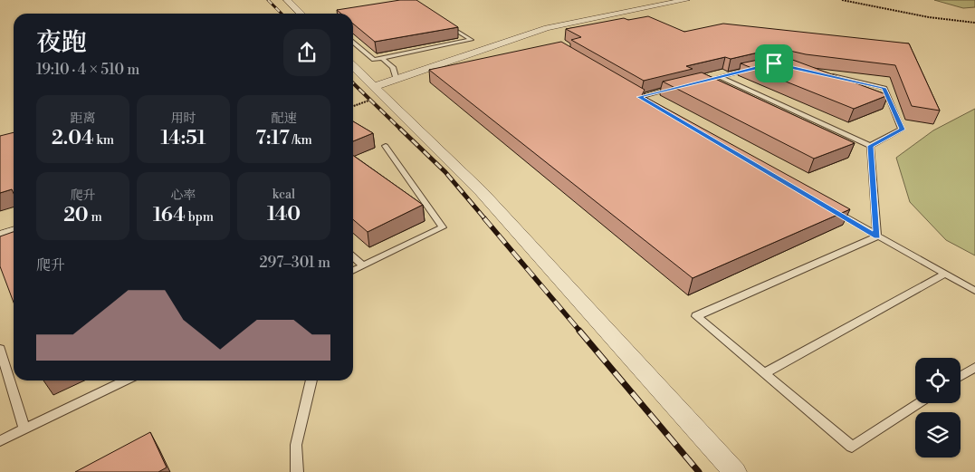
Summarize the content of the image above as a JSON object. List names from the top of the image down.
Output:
{
  "page": {
    "heading": ["夜跑", "19:10 · 4 × 510 m"],
    "stats": [
      ["距离", "2.04 km"],
      ["用时", "14:51"],
      ["配速", "7:17 /km"],
      ["爬升", "20 m"],
      ["心率", "164 bpm"],
      ["kcal", "140"]
    ],
    "chart": ["爬升", "297–301 m"]
  }
}
